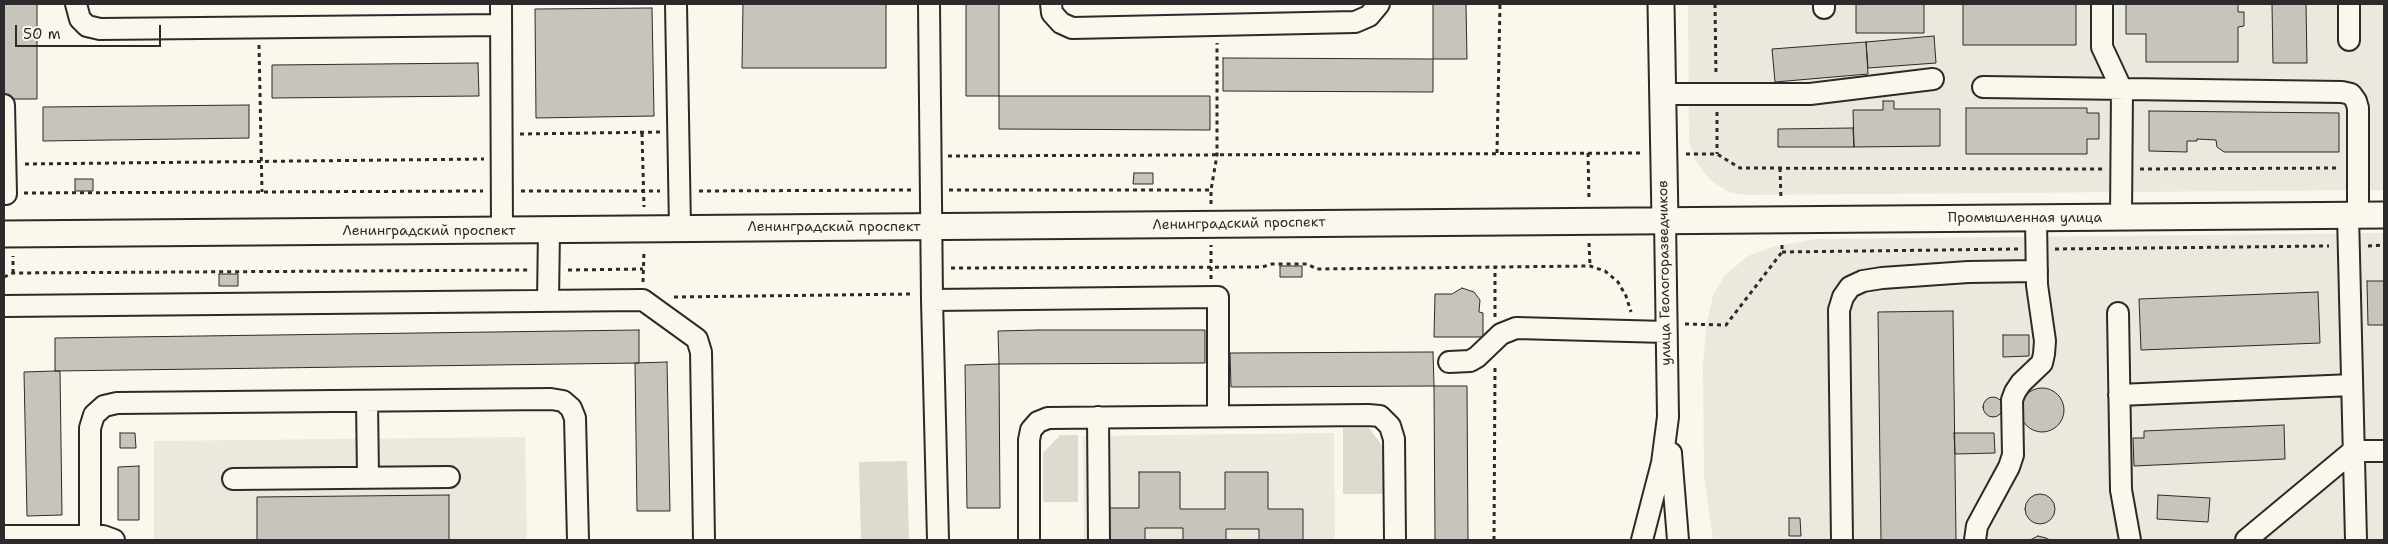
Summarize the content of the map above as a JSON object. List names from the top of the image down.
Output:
{
  "streets": {
    "main road": ["Промышленная улица", "Ленинградский проспект", "улица Геологоразведчиков"]
  },
  "crossings": [
    ["Промышленная улица", "Ленинградский проспект"],
    ["Промышленная улица", "улица Геологоразведчиков"],
    ["Ленинградский проспект", "улица Геологоразведчиков"]
  ],
  "scale_bar": "50 m"
}
